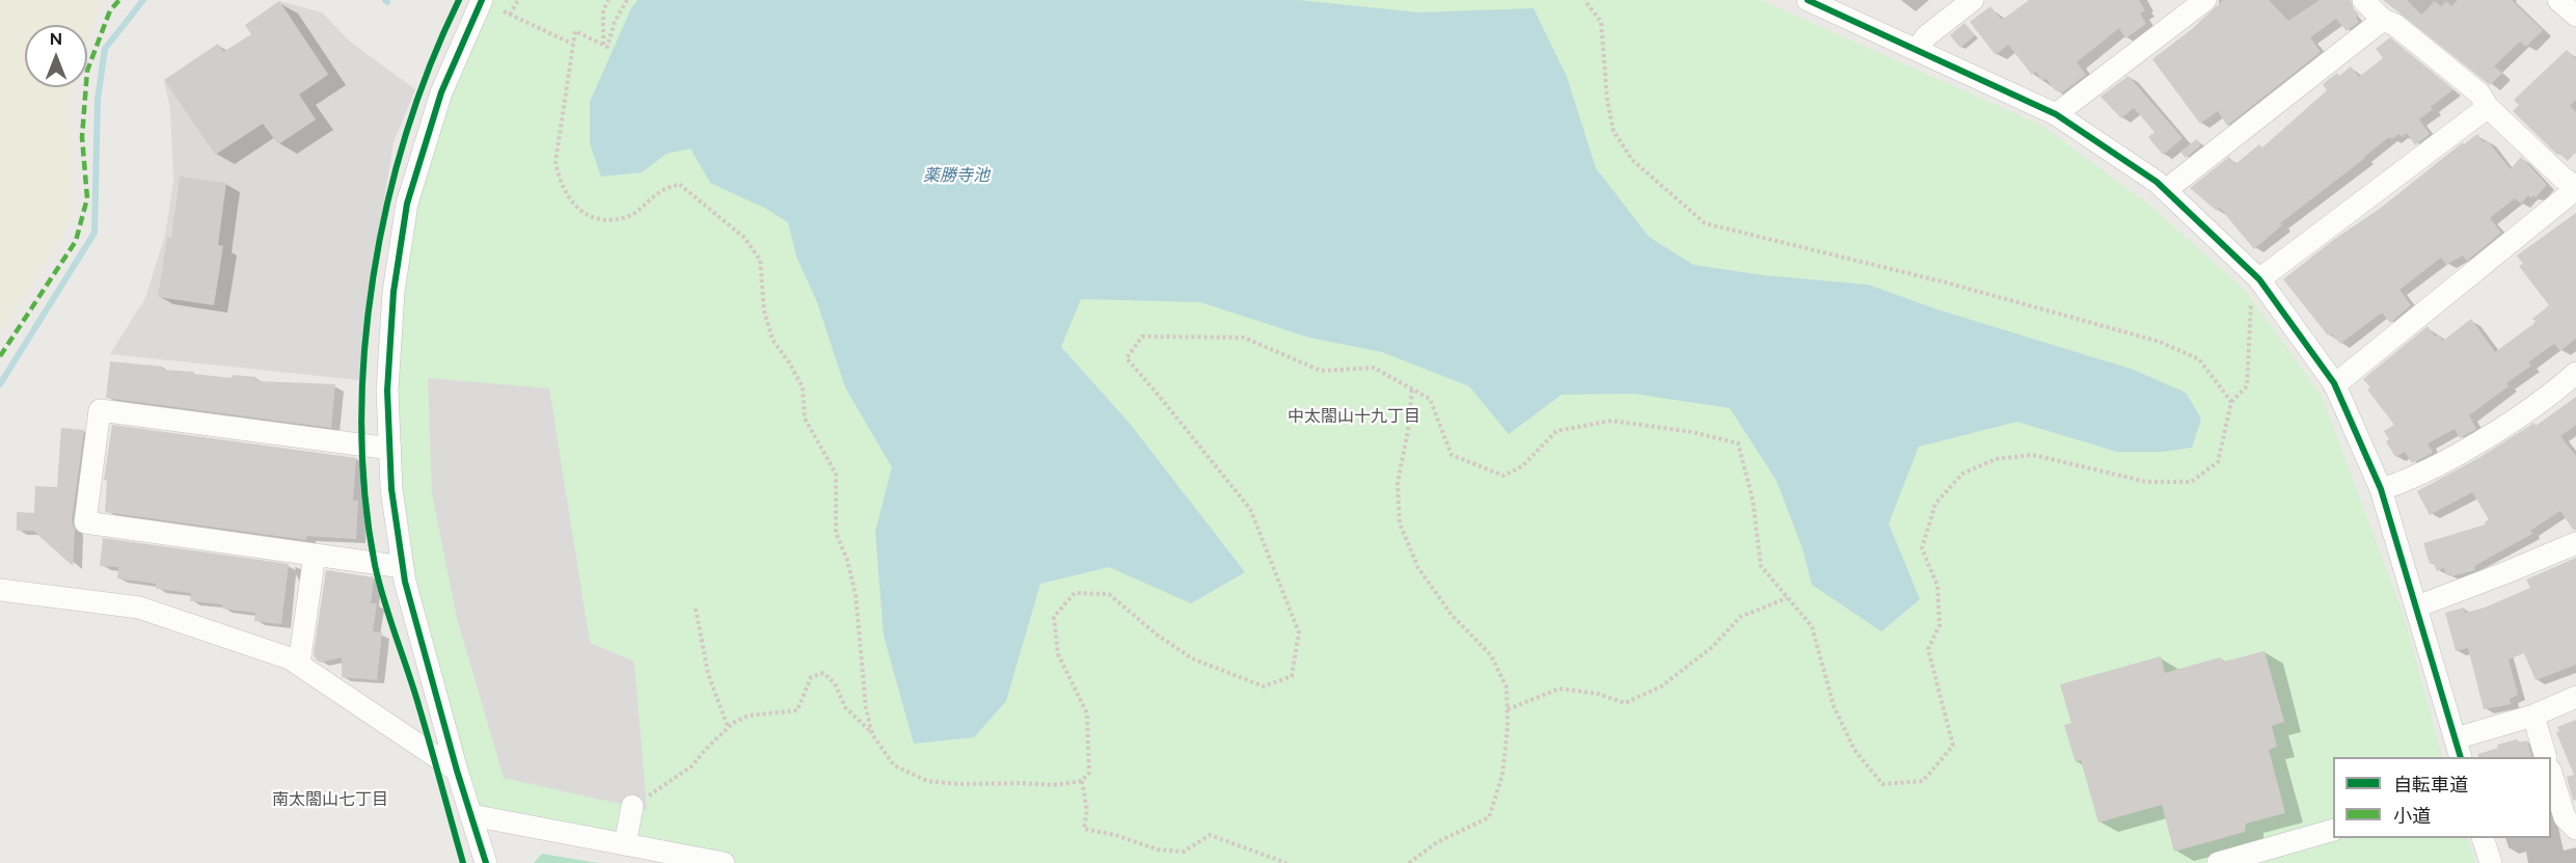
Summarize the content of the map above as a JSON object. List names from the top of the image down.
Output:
{
  "districts": ["中太閤山十九丁目", "南太閤山七丁目"],
  "water": ["薬勝寺池"],
  "legend": ["自転車道", "小道"],
  "north": "top"
}
